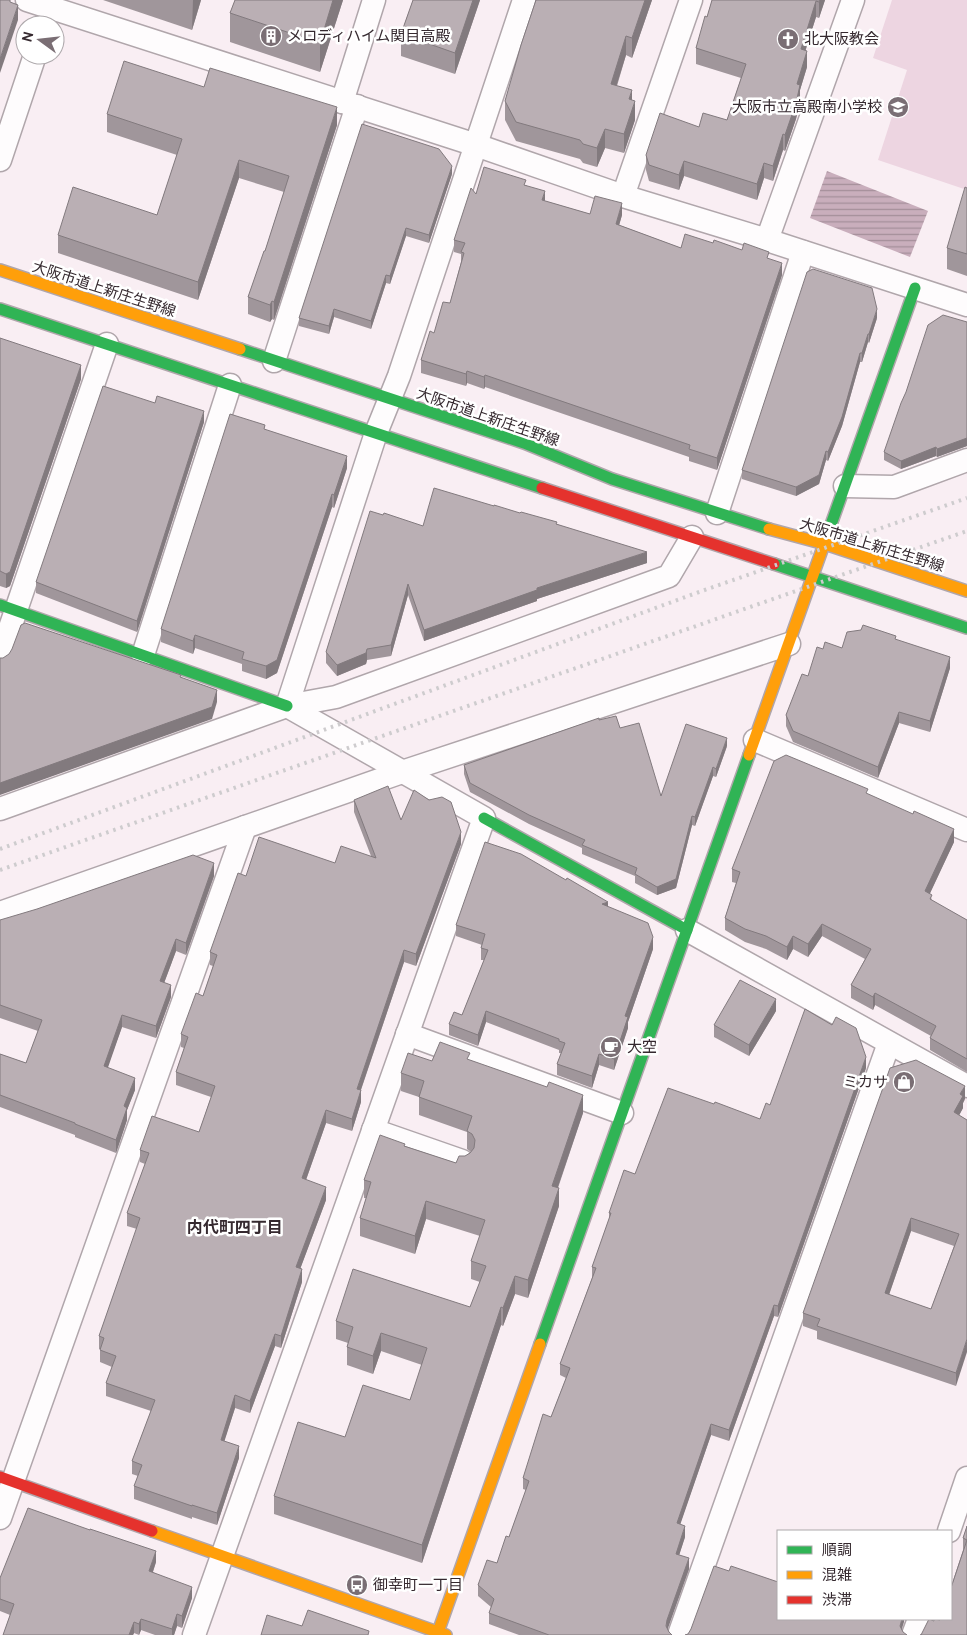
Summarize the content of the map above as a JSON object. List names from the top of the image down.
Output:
{
  "streets": {
    "street": ["大阪市道上新庄生野線"]
  },
  "districts": ["内代町四丁目"],
  "places": {
    "building": ["メロディハイム関目高殿"],
    "church": ["北大阪教会"],
    "school or university": ["大阪市立高殿南小学校"],
    "cafe": ["大空"],
    "shop": ["ミカサ"],
    "bus stop": ["御幸町一丁目"]
  },
  "legend": ["順調", "混雑", "渋滞"],
  "north": "left"
}
